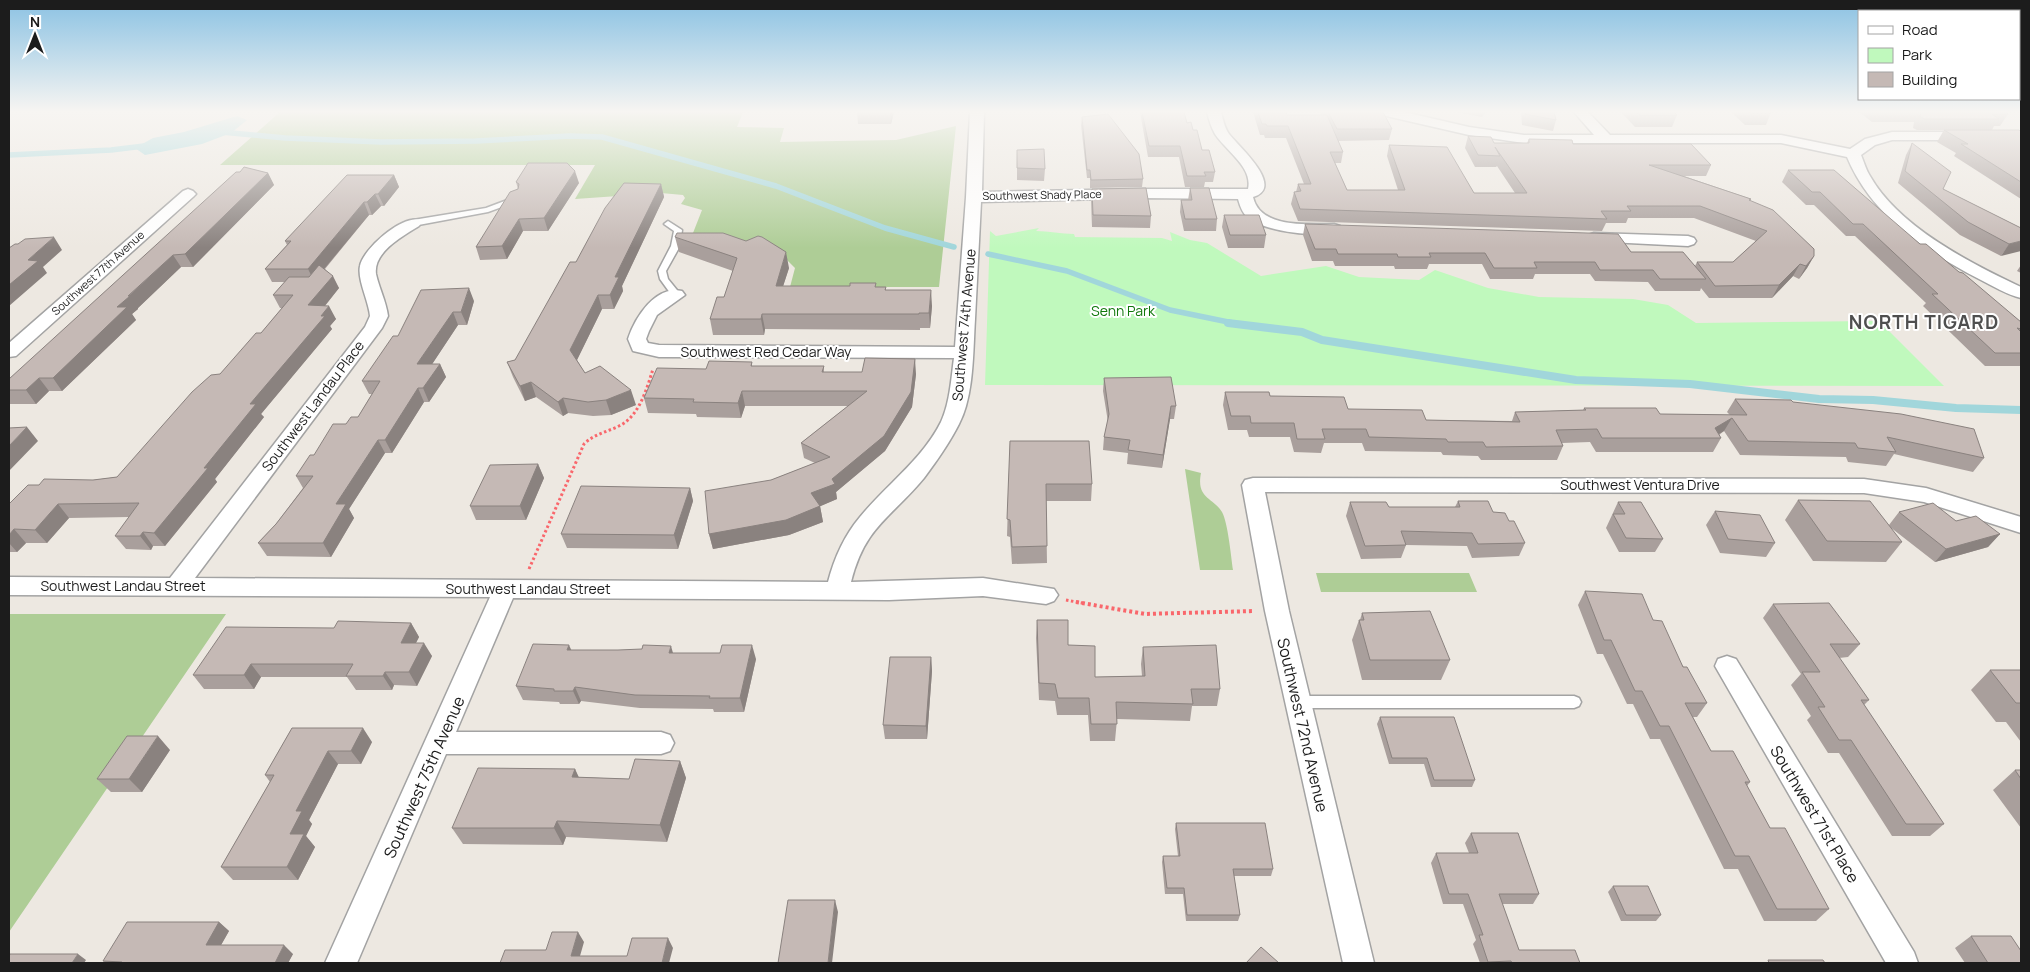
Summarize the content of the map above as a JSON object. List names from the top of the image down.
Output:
{
  "streets": {
    "street": [
      "Southwest Shady Place",
      "Southwest 77th Avenue",
      "Southwest 74th Avenue",
      "Southwest Red Cedar Way",
      "Southwest Landau Place",
      "Southwest Ventura Drive",
      "Southwest Landau Street",
      "Southwest 72nd Avenue",
      "Southwest 75th Avenue",
      "Southwest 71st Place"
    ]
  },
  "crossings": [
    ["Southwest Shady Place", "Southwest 74th Avenue"],
    ["Southwest 74th Avenue", "Southwest Red Cedar Way"],
    ["Southwest 74th Avenue", "Southwest Landau Street"],
    ["Southwest Landau Place", "Southwest Landau Street"],
    ["Southwest Ventura Drive", "Southwest 72nd Avenue"],
    ["Southwest Landau Street", "Southwest 75th Avenue"]
  ],
  "districts": ["NORTH TIGARD"],
  "parks": ["Senn Park"],
  "legend": ["Road", "Park", "Building"],
  "north": "top"
}
